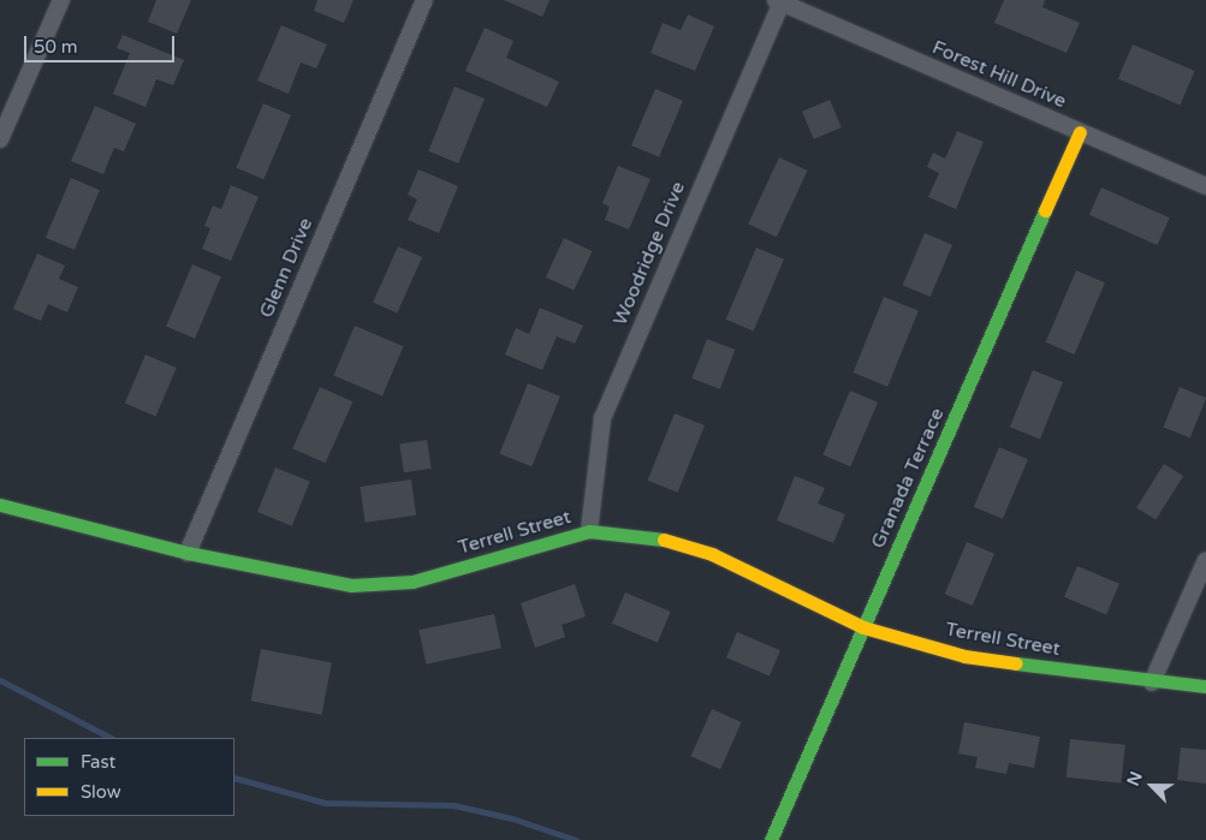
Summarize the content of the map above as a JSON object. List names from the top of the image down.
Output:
{
  "streets": {
    "street": [
      "Forest Hill Drive",
      "Woodridge Drive",
      "Glenn Drive",
      "Granada Terrace",
      "Terrell Street"
    ]
  },
  "crossings": [
    ["Forest Hill Drive", "Woodridge Drive"],
    ["Forest Hill Drive", "Granada Terrace"],
    ["Woodridge Drive", "Terrell Street"],
    ["Glenn Drive", "Terrell Street"],
    ["Granada Terrace", "Terrell Street"]
  ],
  "legend": ["Fast", "Slow"],
  "scale_bar": "50 m",
  "north": "top left"
}
